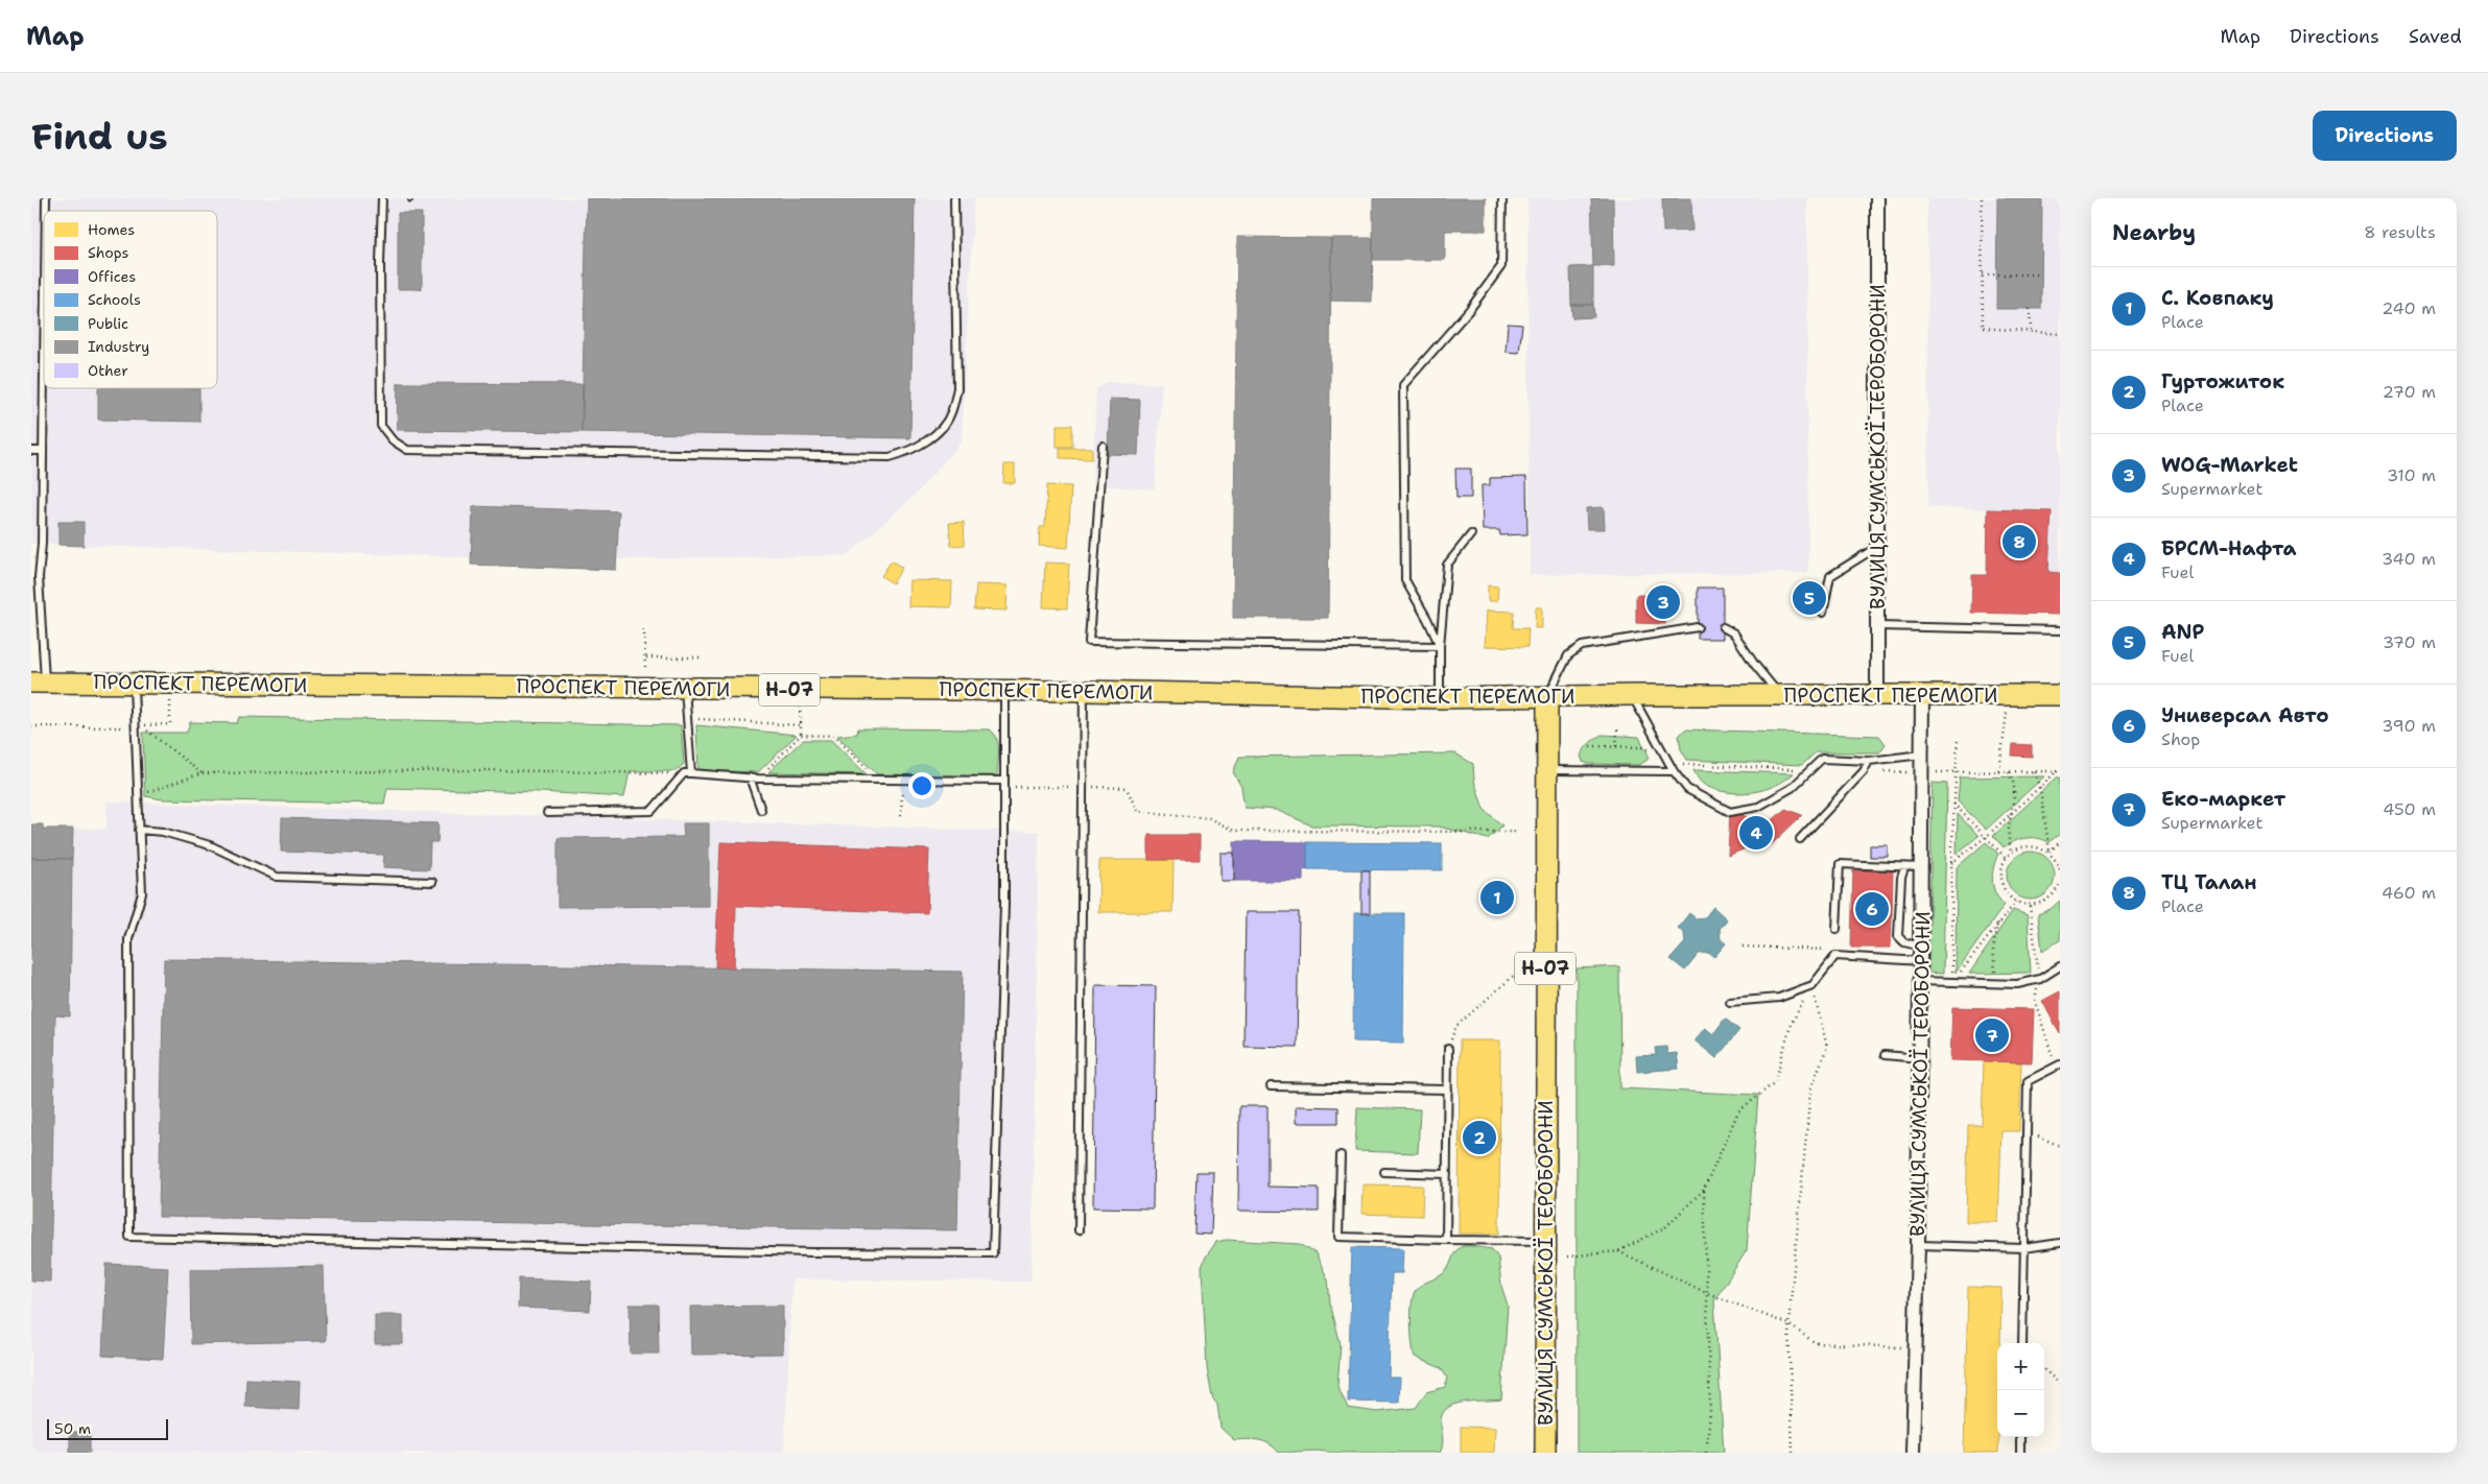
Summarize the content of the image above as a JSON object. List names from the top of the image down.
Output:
{
  "streets": {
    "main road": ["ВУЛИЦЯ СУМСЬКОЇ ТЕРОБОРОНИ", "ПРОСПЕКТ ПЕРЕМОГИ", "Н-07"]
  },
  "crossings": [
    ["ВУЛИЦЯ СУМСЬКОЇ ТЕРОБОРОНИ", "ПРОСПЕКТ ПЕРЕМОГИ"]
  ],
  "legend": [
    "Homes",
    "Shops",
    "Offices",
    "Schools",
    "Public",
    "Industry",
    "Other"
  ],
  "scale_bar": "50 m",
  "page": {
    "header": "Map",
    "nav": ["Map", "Directions", "Saved"],
    "buttons": "Directions",
    "title": "Find us",
    "heading": ["Nearby", "8 results"],
    "list": [
      {
        "mark": "1",
        "name": "С. Ковпаку",
        "note": "Place",
        "value": "240 m"
      },
      {
        "mark": "2",
        "name": "Гуртожиток",
        "note": "Place",
        "value": "270 m"
      },
      {
        "mark": "3",
        "name": "WOG-Market",
        "note": "Supermarket",
        "value": "310 m"
      },
      {
        "mark": "4",
        "name": "БРСМ-Нафта",
        "note": "Fuel",
        "value": "340 m"
      },
      {
        "mark": "5",
        "name": "ANP",
        "note": "Fuel",
        "value": "370 m"
      },
      {
        "mark": "6",
        "name": "Универсал Авто",
        "note": "Shop",
        "value": "390 m"
      },
      {
        "mark": "7",
        "name": "Еко-маркет",
        "note": "Supermarket",
        "value": "450 m"
      },
      {
        "mark": "8",
        "name": "ТЦ Талан",
        "note": "Place",
        "value": "460 m"
      }
    ],
    "pins": [
      "8",
      "5",
      "3",
      "4",
      "1",
      "6",
      "7",
      "2"
    ],
    "map_buttons": ["+", "−"],
    "scale": "50 m"
  }
}
